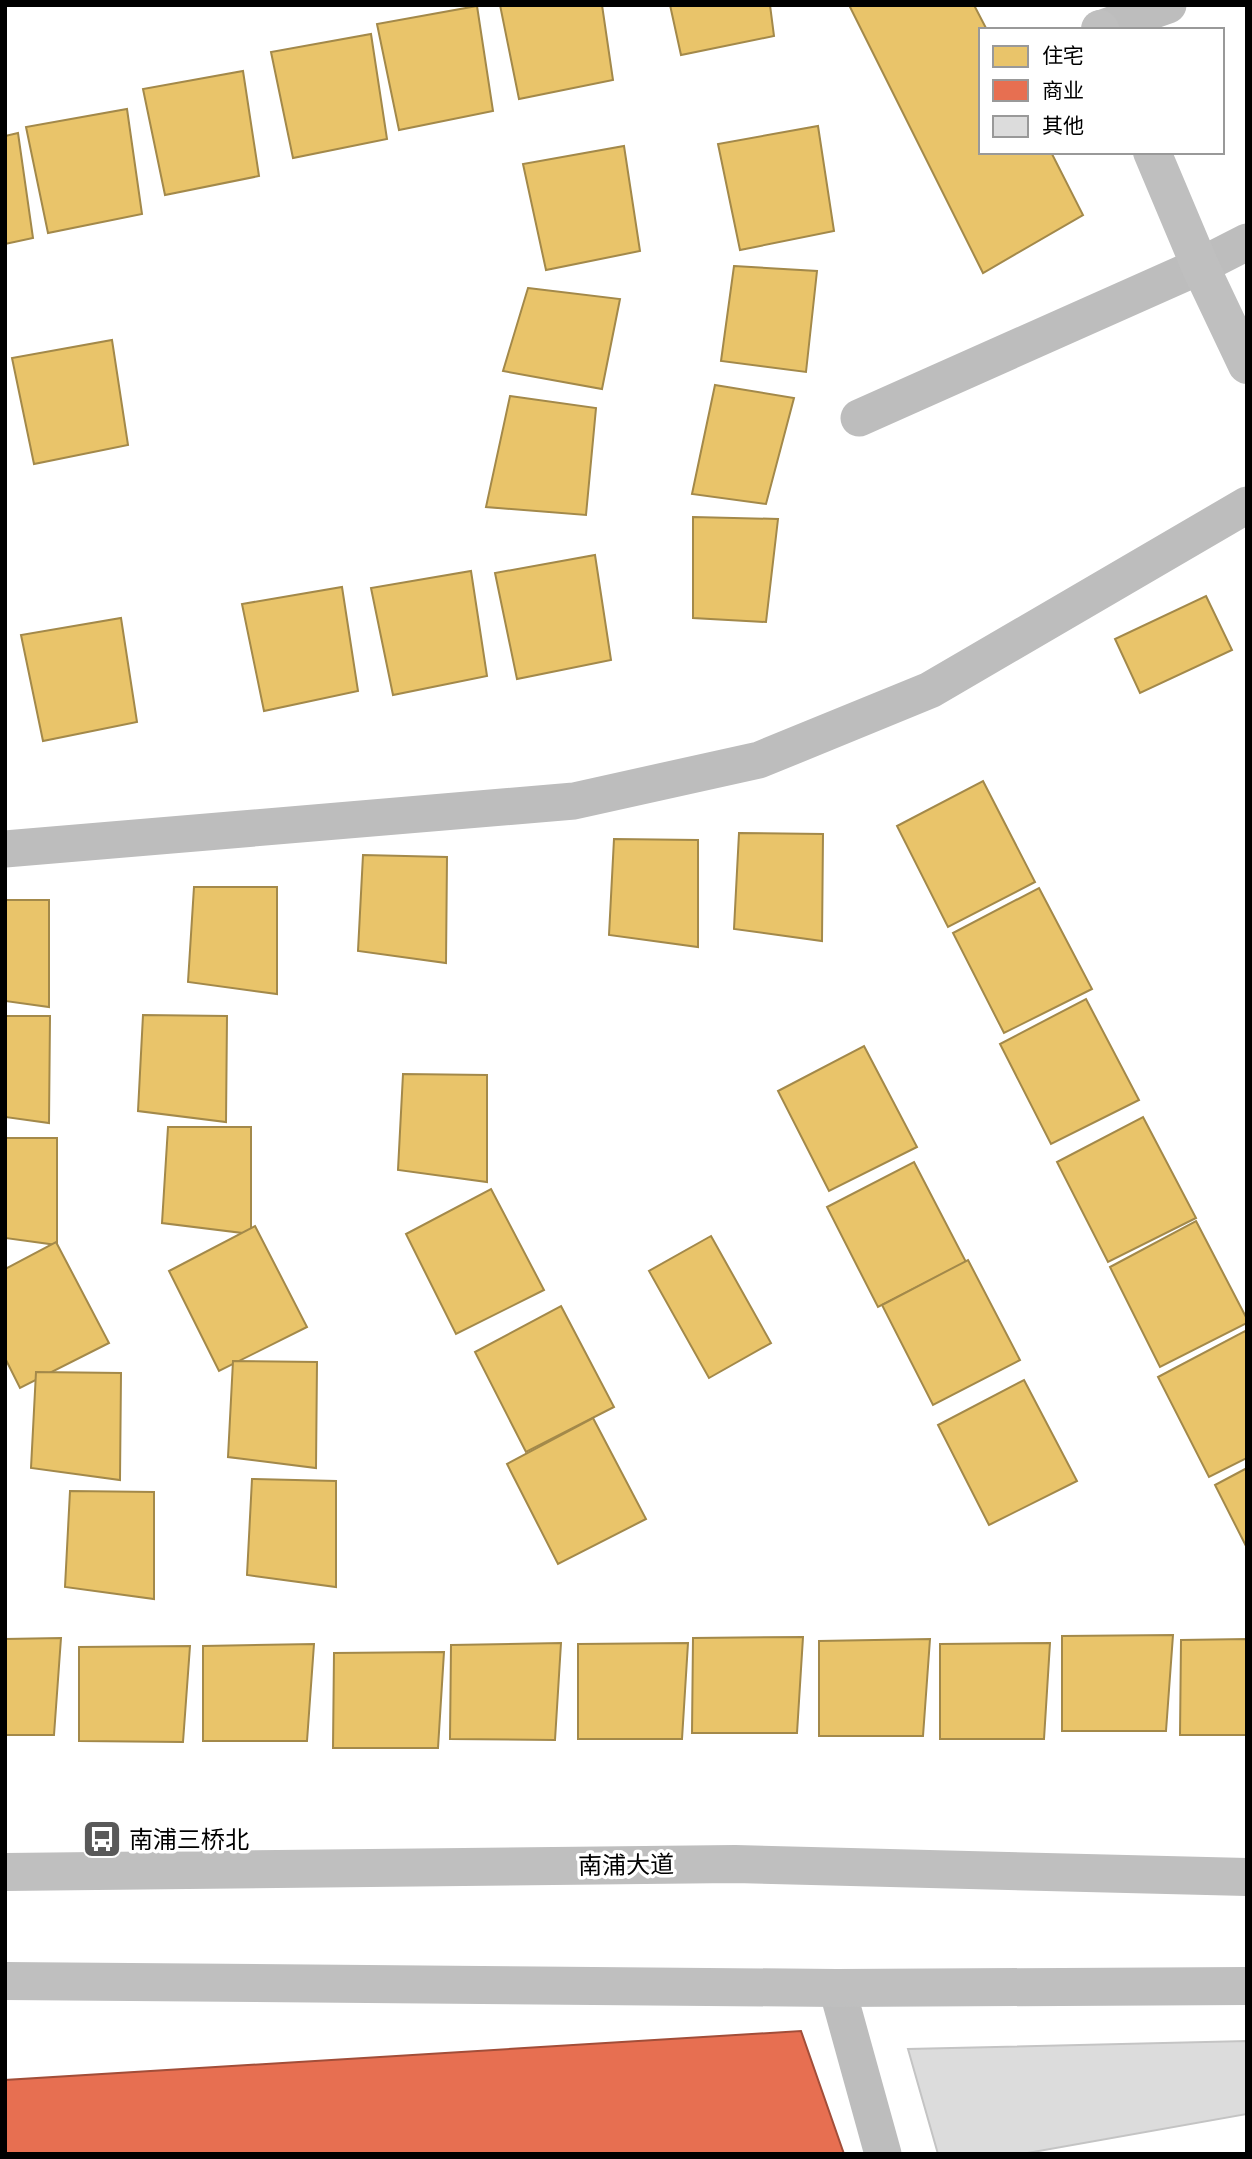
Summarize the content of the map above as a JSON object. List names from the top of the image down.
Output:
{
  "streets": {
    "main road": ["南浦大道"]
  },
  "places": {
    "bus stop": ["南浦三桥北"]
  },
  "legend": ["住宅", "商业", "其他"]
}
